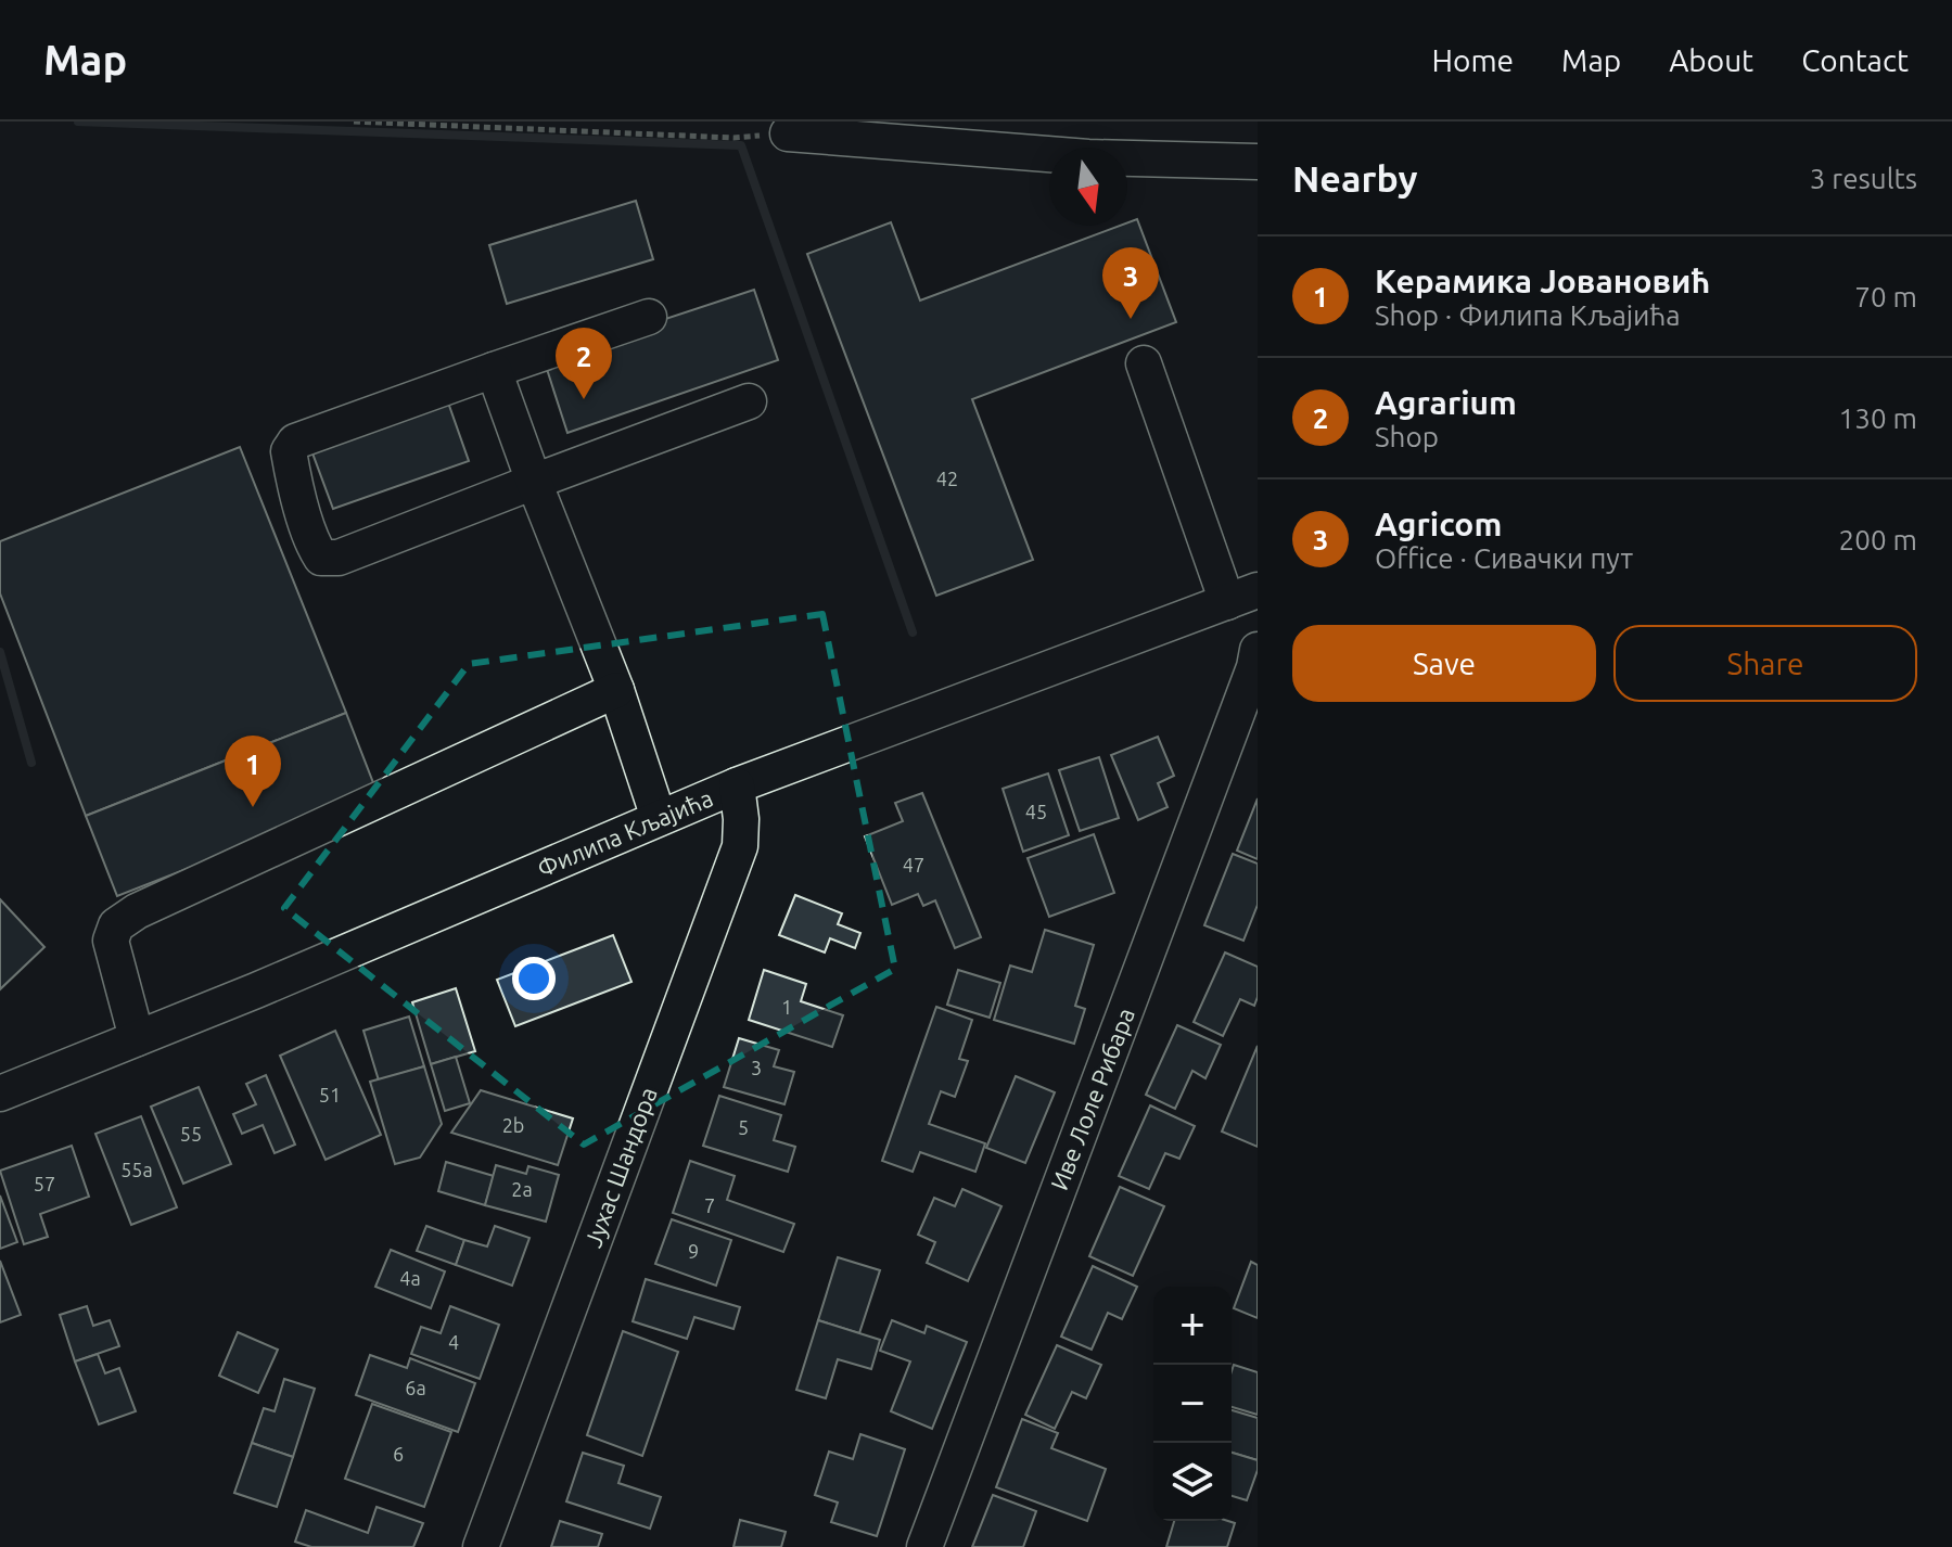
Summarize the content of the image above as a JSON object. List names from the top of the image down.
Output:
{
  "streets": {
    "street": ["Филипа Кљајића", "Иве Лоле Рибара", "Јухас Шандора"]
  },
  "crossings": [
    ["Филипа Кљајића", "Иве Лоле Рибара"],
    ["Филипа Кљајића", "Јухас Шандора"]
  ],
  "house_numbers": [
    "42",
    "45",
    "47",
    "1",
    "3",
    "51",
    "2b",
    "5",
    "55",
    "55a",
    "57",
    "2a",
    "7",
    "9",
    "4a",
    "4",
    "6a",
    "6"
  ],
  "north": "bottom",
  "page": {
    "header": "Map",
    "nav": [
      "Home",
      "Map",
      "About",
      "Contact"
    ],
    "heading": ["Nearby", "3 results"],
    "list": [
      {
        "mark": "1",
        "name": "Керамика Јовановић",
        "note": "Shop · Филипа Кљајића",
        "value": "70 m"
      },
      {
        "mark": "2",
        "name": "Agrarium",
        "note": "Shop",
        "value": "130 m"
      },
      {
        "mark": "3",
        "name": "Agricom",
        "note": "Office · Сивачки пут",
        "value": "200 m"
      }
    ],
    "pins": ["3", "2", "1"],
    "buttons": ["Save", "Share"],
    "map_buttons": ["+", "−"]
  }
}
